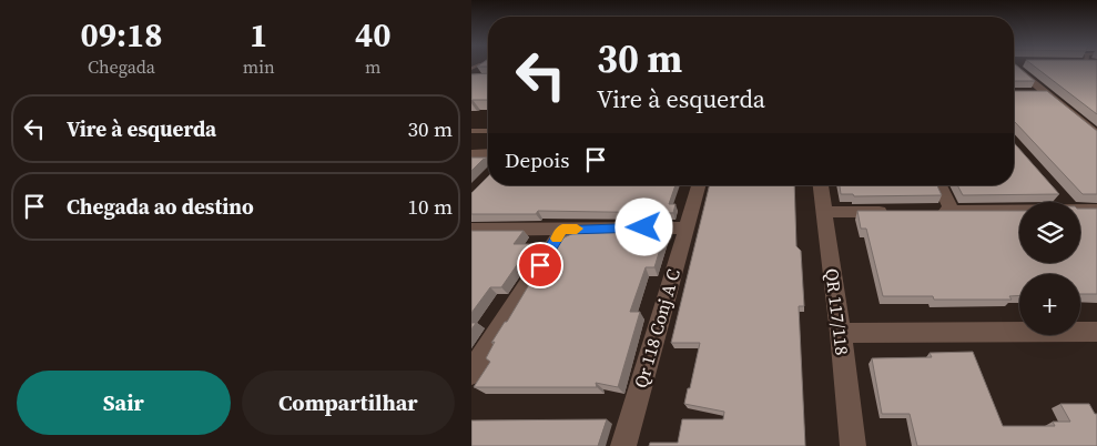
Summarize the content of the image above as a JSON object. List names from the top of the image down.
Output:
{
  "streets": {
    "street": ["QR 117/118", "Qr 118 Conj A C"]
  },
  "page": {
    "eta": [
      "09:18",
      "Chegada",
      "1",
      "min",
      "40",
      "m"
    ],
    "turn": ["30 m", "Vire à esquerda"],
    "list": [
      {
        "name": "Vire à esquerda",
        "value": "30 m"
      },
      {
        "name": "Chegada ao destino",
        "value": "10 m"
      }
    ],
    "then": "Depois",
    "map_buttons": "+",
    "buttons": ["Sair", "Compartilhar"]
  }
}
